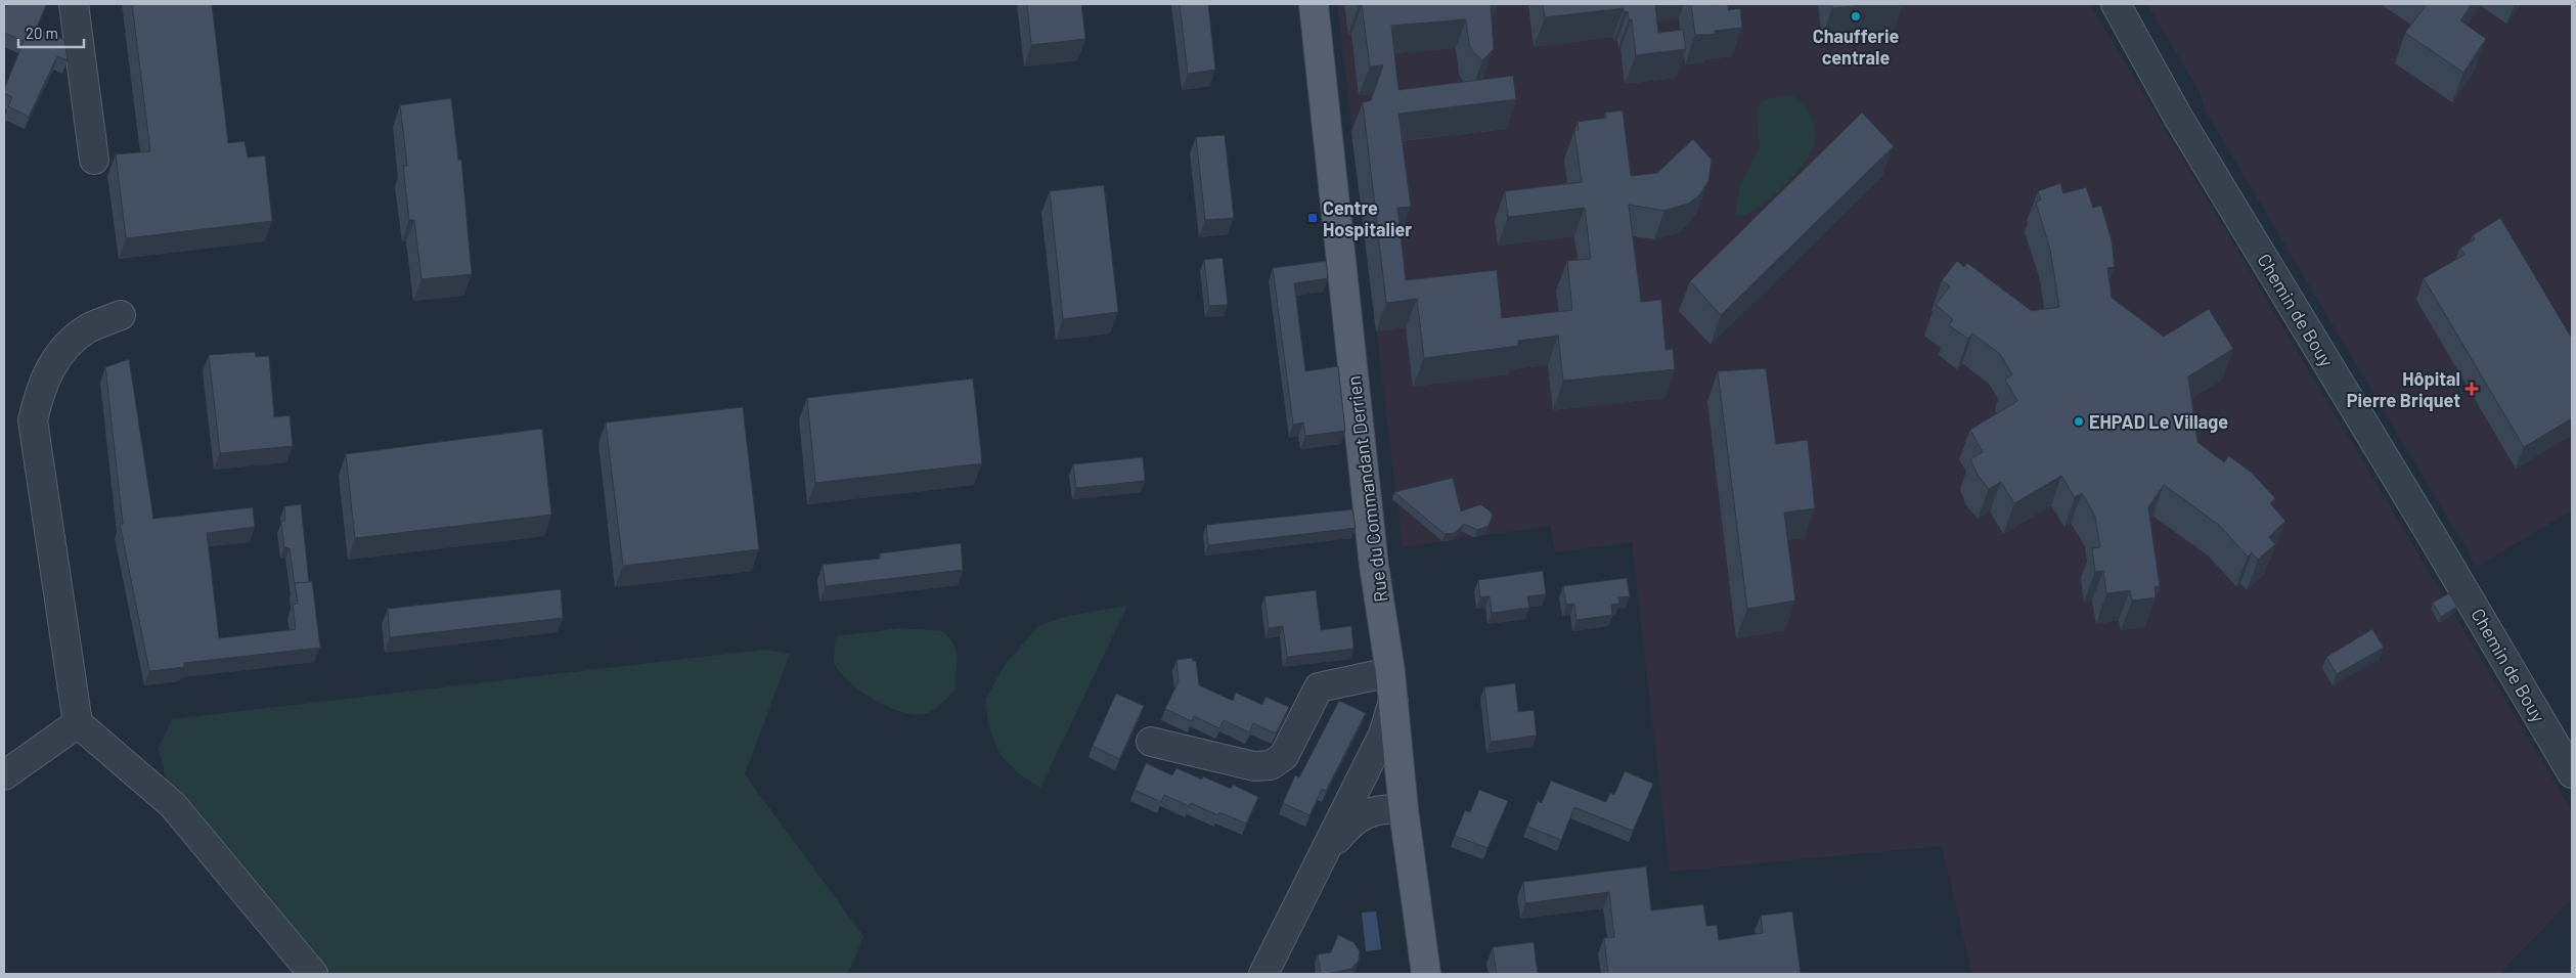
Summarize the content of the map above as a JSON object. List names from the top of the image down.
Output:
{
  "streets": {
    "main road": ["Rue du Commandant Derrien"],
    "street": ["Chemin de Bouy"]
  },
  "places": {
    "other": ["Chaufferie centrale", "EHPAD Le Village"],
    "transit": ["Centre Hospitalier"],
    "health": ["Hôpital Pierre Briquet"]
  },
  "scale_bar": "20 m"
}
